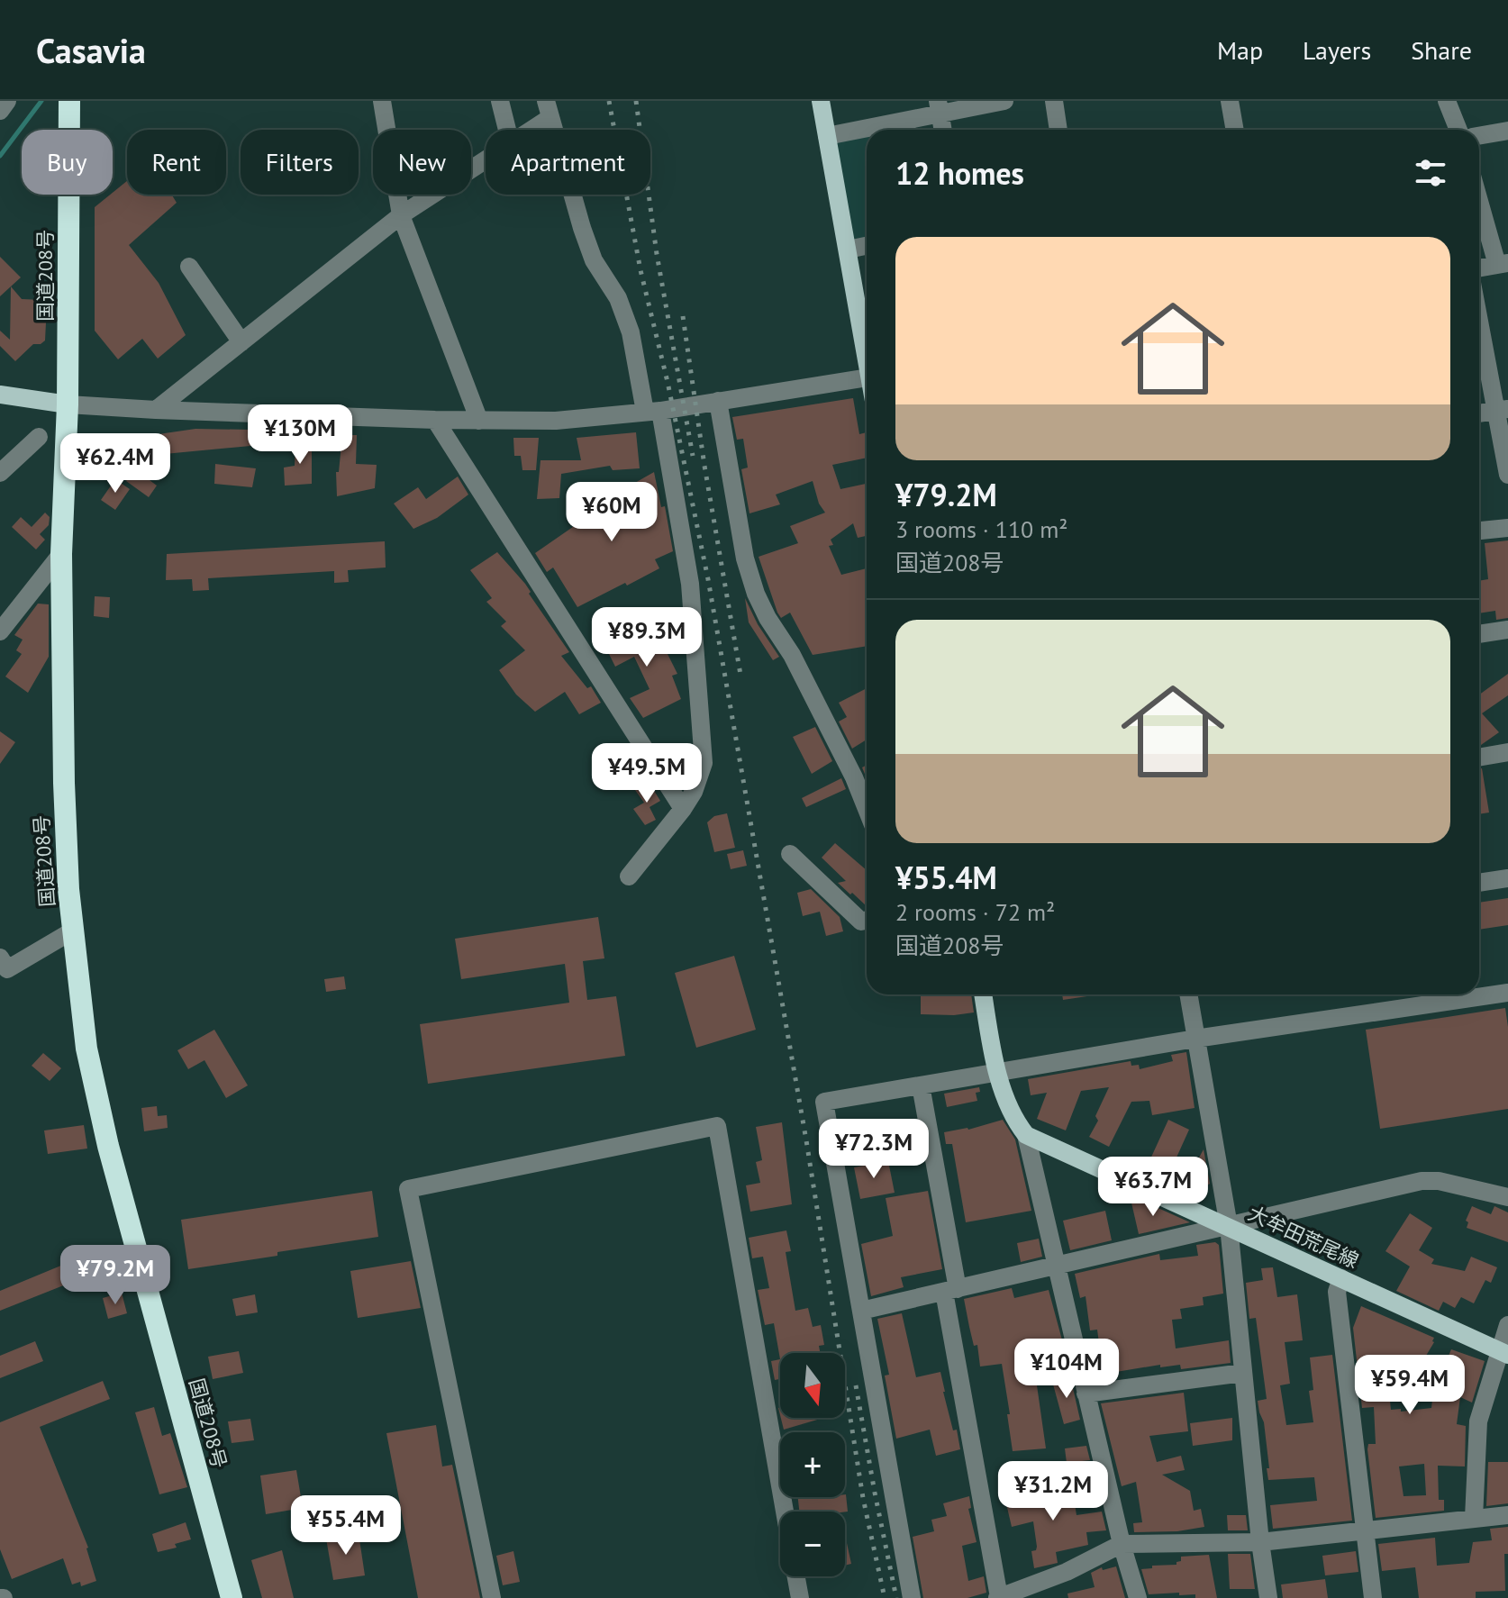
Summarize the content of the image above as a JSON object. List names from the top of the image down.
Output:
{
  "streets": {
    "highway": ["国道208号"],
    "main road": ["大牟田荒尾線"]
  },
  "north": "bottom",
  "page": {
    "header": "Casavia",
    "nav": ["Map", "Layers", "Share"],
    "chip": [
      "Buy",
      "Rent",
      "Filters",
      "New",
      "Apartment"
    ],
    "heading": "12 homes",
    "list": [
      {
        "name": "¥79.2M",
        "note": "3 rooms · 110 m² · 国道208号"
      },
      {
        "name": "¥55.4M",
        "note": "2 rooms · 72 m² · 国道208号"
      }
    ],
    "price": [
      "¥130M",
      "¥62.4M",
      "¥60M",
      "¥89.3M",
      "¥49.5M",
      "¥72.3M",
      "¥63.7M",
      "¥79.2M",
      "¥104M",
      "¥59.4M",
      "¥31.2M",
      "¥55.4M"
    ],
    "map_buttons": ["+", "−"]
  }
}
